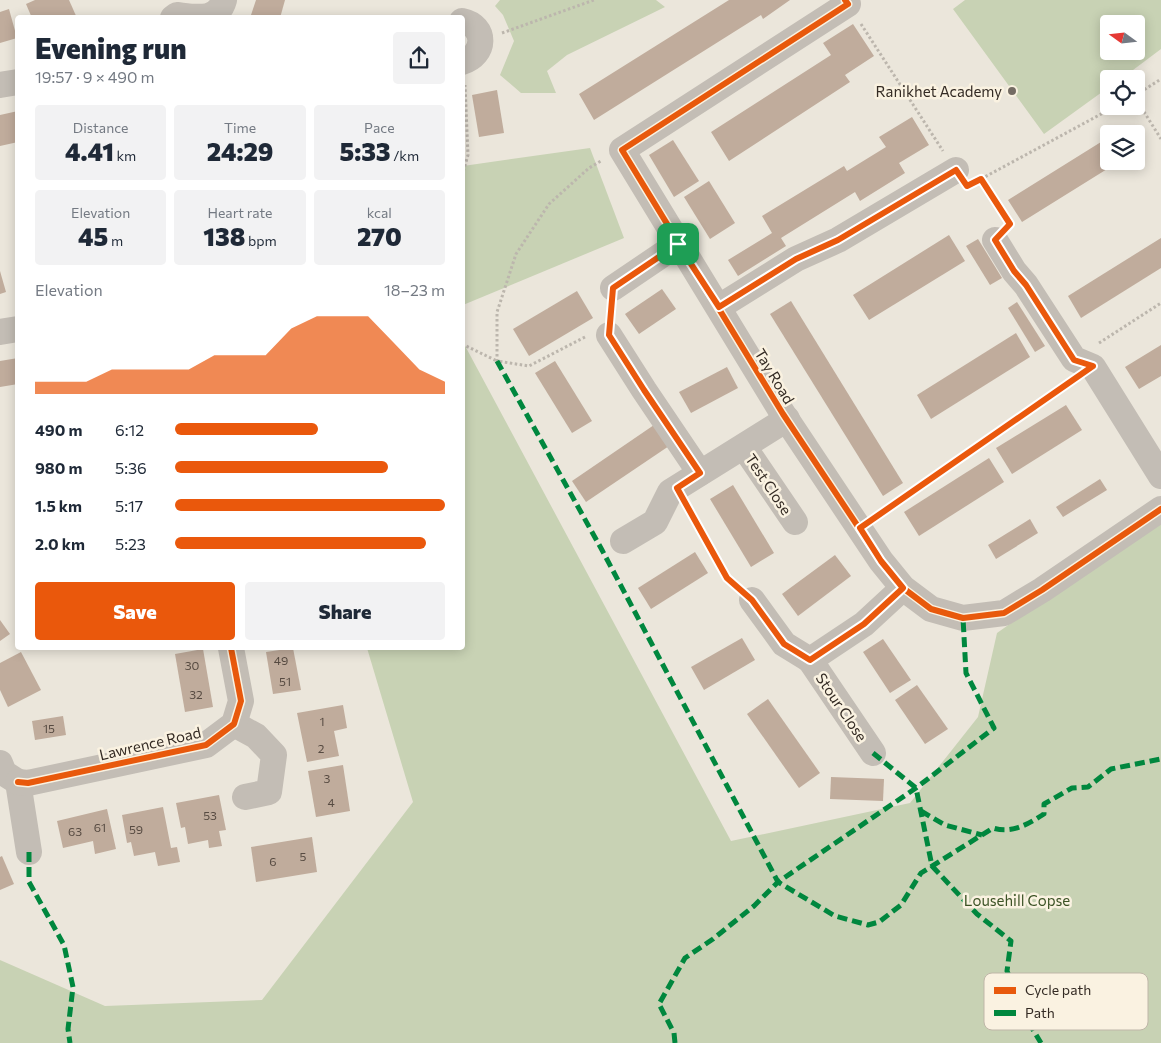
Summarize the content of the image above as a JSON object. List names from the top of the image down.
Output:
{
  "streets": {
    "street": [
      "Tay Road",
      "Test Close",
      "Stour Close",
      "Lawrence Road"
    ]
  },
  "crossings": [
    ["Tay Road", "Test Close"],
    ["Tay Road", "Stour Close"]
  ],
  "parks": ["Lousehill Copse"],
  "places": ["Ranikhet Academy"],
  "house_numbers": [
    "49",
    "30",
    "51",
    "32",
    "1",
    "15",
    "2",
    "3",
    "4",
    "53",
    "61",
    "59",
    "63",
    "5",
    "6"
  ],
  "legend": ["Cycle path", "Path"],
  "north": "left",
  "page": {
    "heading": ["Evening run", "19:57 · 9 × 490 m"],
    "stats": [
      ["Distance", "4.41 km"],
      ["Time", "24:29"],
      ["Pace", "5:33 /km"],
      ["Elevation", "45 m"],
      ["Heart rate", "138 bpm"],
      ["kcal", "270"]
    ],
    "chart": ["Elevation", "18–23 m"],
    "list": [
      {
        "name": "490 m",
        "note": "6:12"
      },
      {
        "name": "980 m",
        "note": "5:36"
      },
      {
        "name": "1.5 km",
        "note": "5:17"
      },
      {
        "name": "2.0 km",
        "note": "5:23"
      }
    ],
    "buttons": ["Save", "Share"]
  }
}
